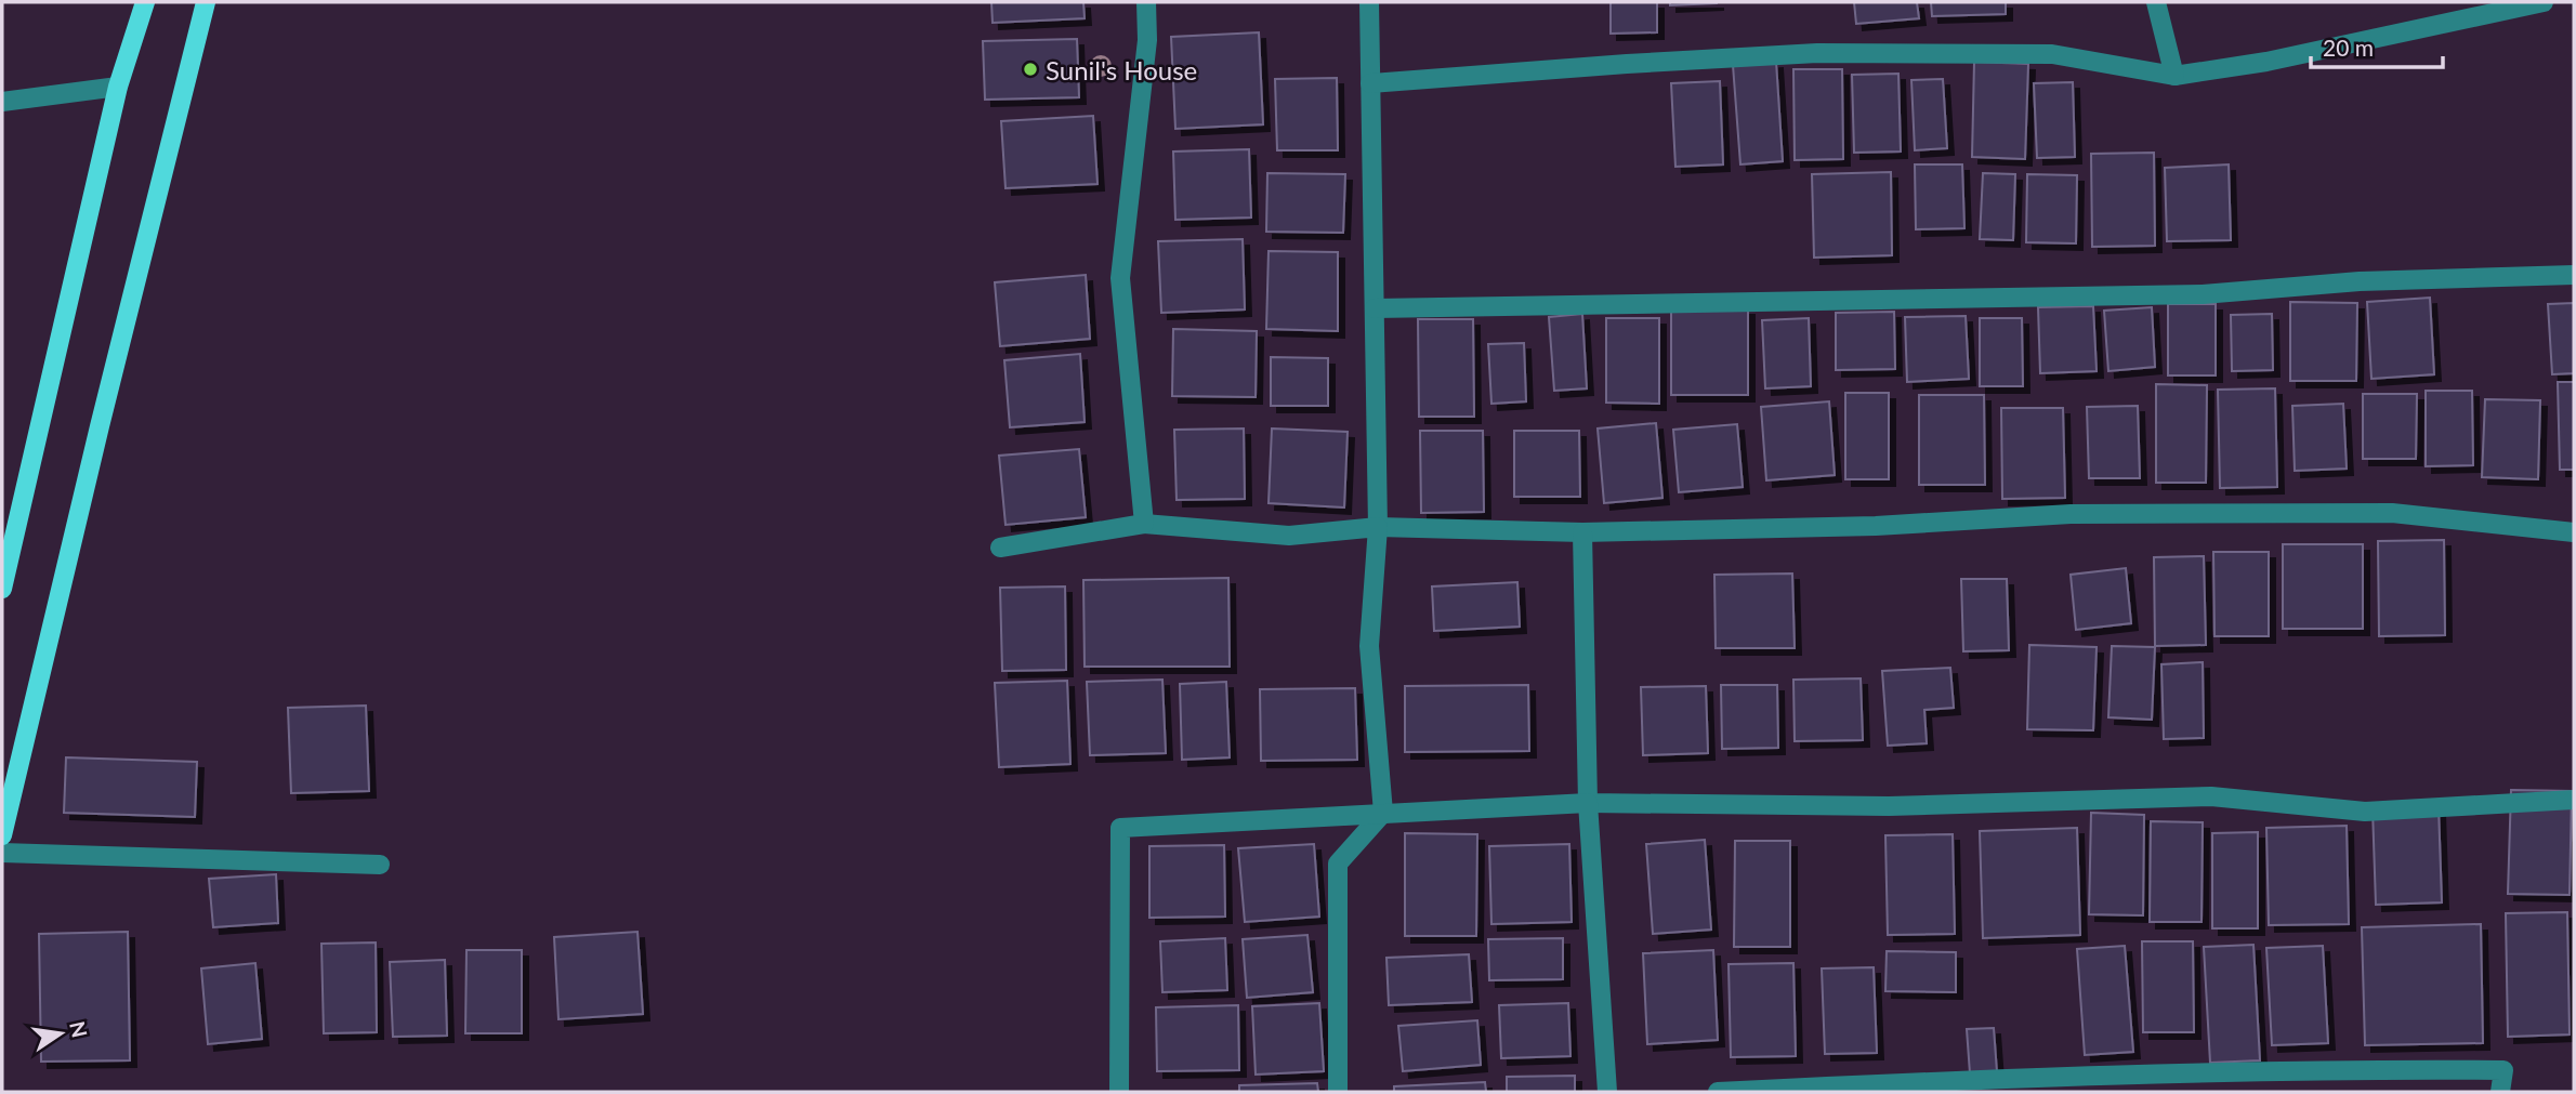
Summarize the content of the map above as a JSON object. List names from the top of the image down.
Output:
{
  "places": ["Sunil's House"],
  "scale_bar": "20 m",
  "north": "right"
}
